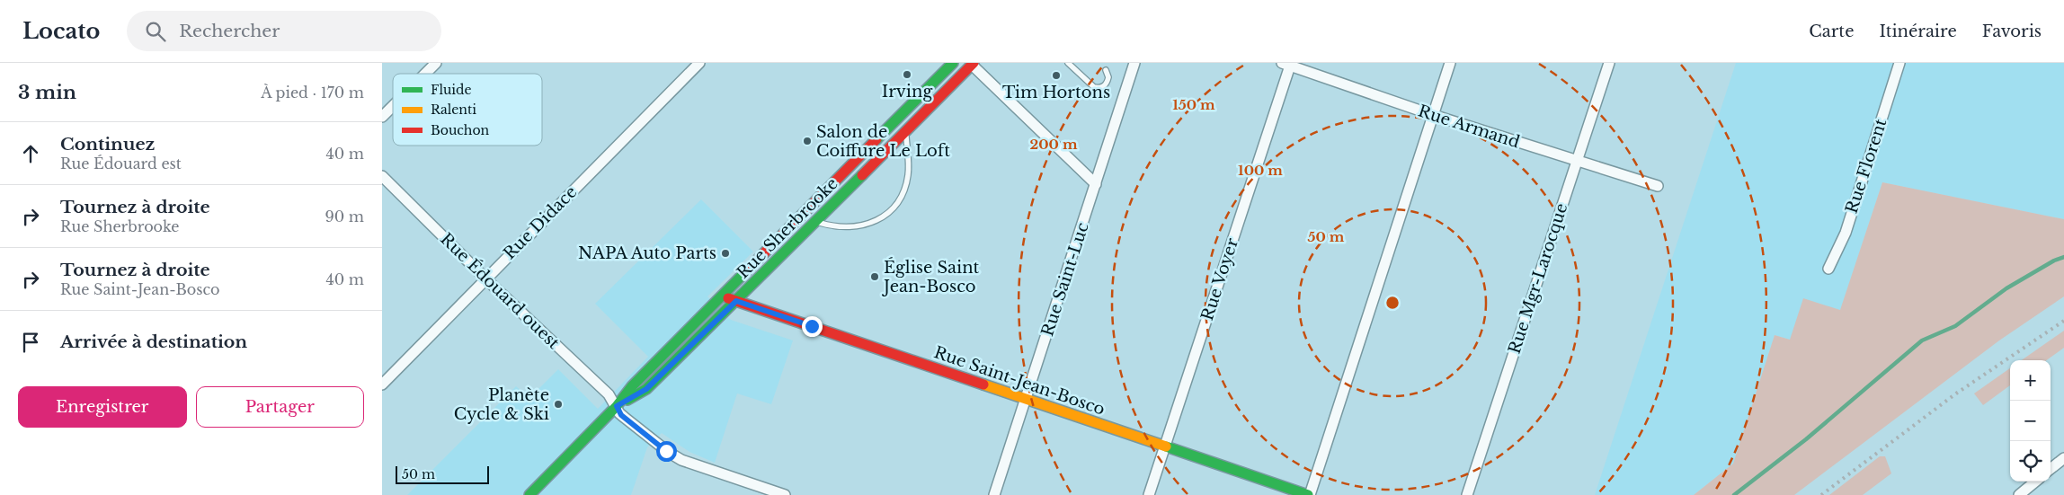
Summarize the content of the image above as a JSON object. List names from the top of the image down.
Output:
{
  "streets": {
    "main road": ["Rue Sherbrooke", "Rue Saint-Jean-Bosco"],
    "street": [
      "Rue Armand",
      "Rue Florent",
      "Rue Didace",
      "Rue Mgr-Larocque",
      "Rue Saint-Luc",
      "Rue Voyer",
      "Rue Édouard ouest"
    ]
  },
  "crossings": [
    ["Rue Armand", "Rue Mgr-Larocque"],
    ["Rue Armand", "Rue Voyer"],
    ["Rue Didace", "Rue Édouard ouest"],
    ["Rue Sherbrooke", "Rue Édouard ouest"],
    ["Rue Sherbrooke", "Rue Saint-Jean-Bosco"],
    ["Rue Saint-Luc", "Rue Saint-Jean-Bosco"],
    ["Rue Voyer", "Rue Saint-Jean-Bosco"]
  ],
  "places": [
    "Irving",
    "Tim Hortons",
    "Salon de Coiffure Le Loft",
    "NAPA Auto Parts",
    "Église Saint Jean-Bosco",
    "Planète Cycle & Ski"
  ],
  "legend": ["Fluide", "Ralenti", "Bouchon"],
  "scale_bar": "50 m",
  "page": {
    "header": "Locato",
    "search": "Rechercher",
    "nav": ["Carte", "Itinéraire", "Favoris"],
    "heading": ["3 min", "À pied · 170 m"],
    "list": [
      ["Continuez", "Rue Édouard est", "40 m"],
      ["Tournez à droite", "Rue Sherbrooke", "90 m"],
      ["Tournez à droite", "Rue Saint-Jean-Bosco", "40 m"],
      "Arrivée à destination"
    ],
    "map_buttons": ["+", "−"],
    "buttons": ["Enregistrer", "Partager"],
    "scale": "50 m"
  },
  "rings": [
    "150 m",
    "200 m",
    "100 m",
    "50 m"
  ]
}
